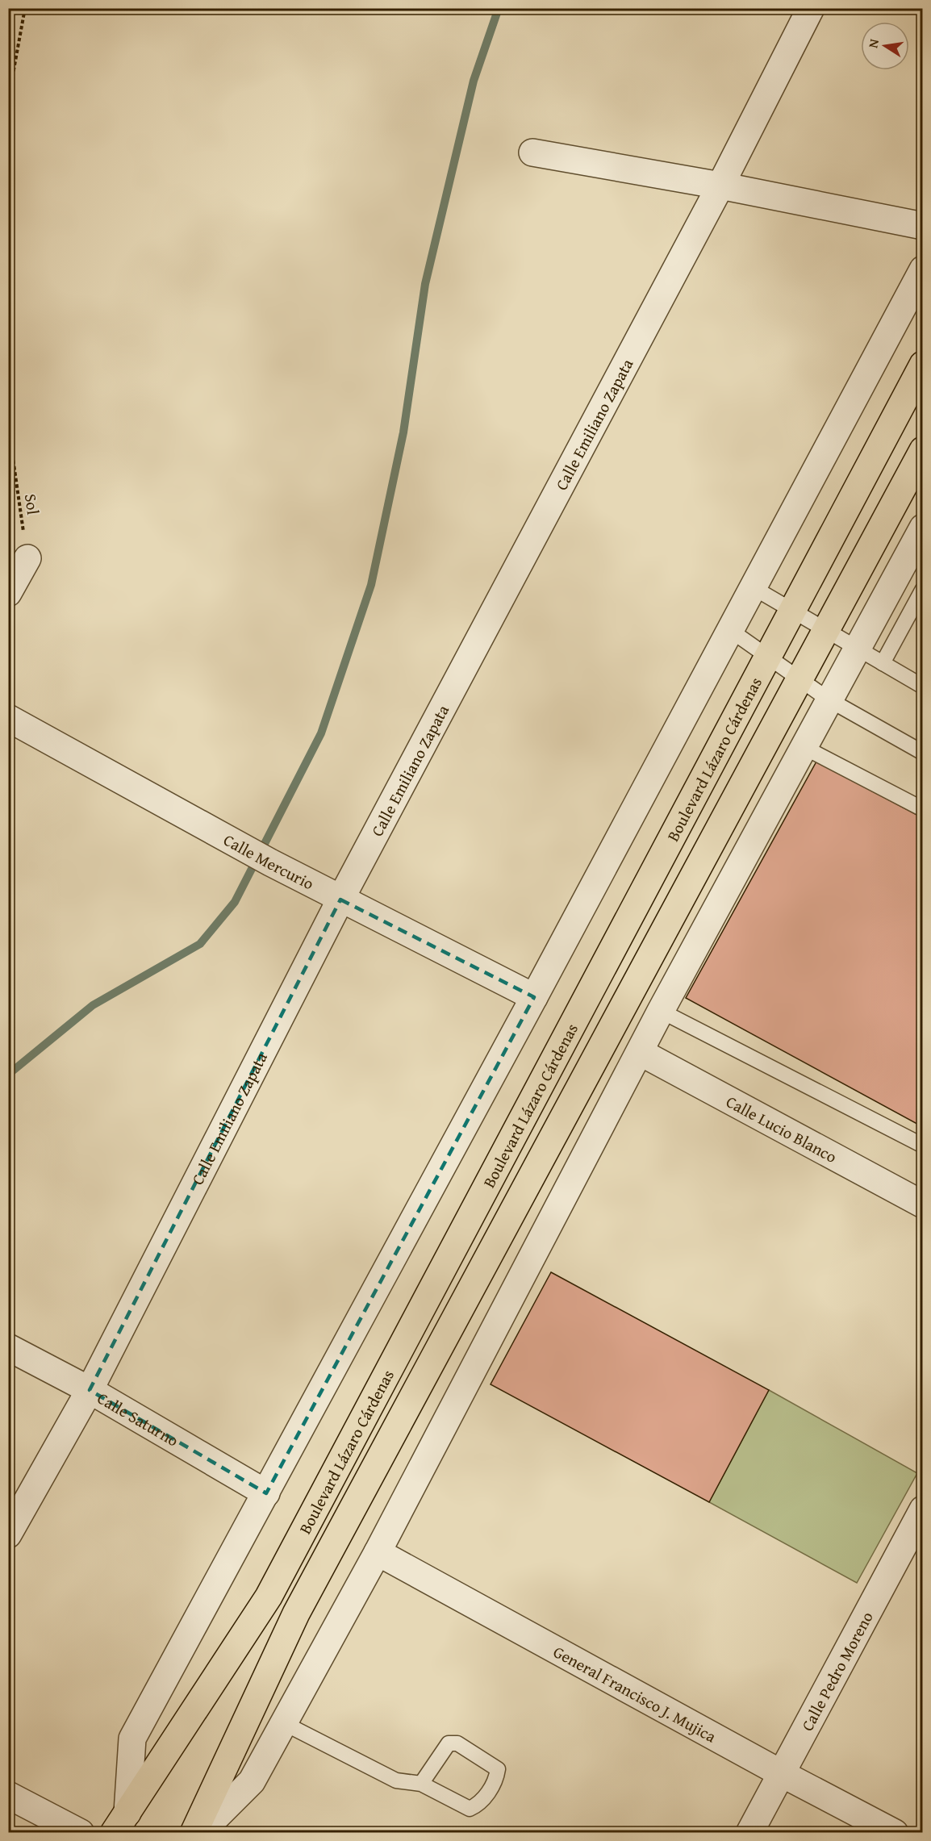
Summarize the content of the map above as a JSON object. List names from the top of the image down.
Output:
{
  "streets": {
    "main road": ["Boulevard Lázaro Cárdenas"],
    "street": [
      "Calle Emiliano Zapata",
      "Calle Mercurio",
      "Calle Lucio Blanco",
      "Calle Saturno",
      "Calle Pedro Moreno",
      "General Francisco J. Mujica"
    ],
    "path": ["Sol"]
  },
  "crossings": [
    ["Calle Emiliano Zapata", "Calle Mercurio"],
    ["Calle Emiliano Zapata", "Calle Saturno"],
    ["Calle Pedro Moreno", "General Francisco J. Mujica"]
  ],
  "north": "left"
}
